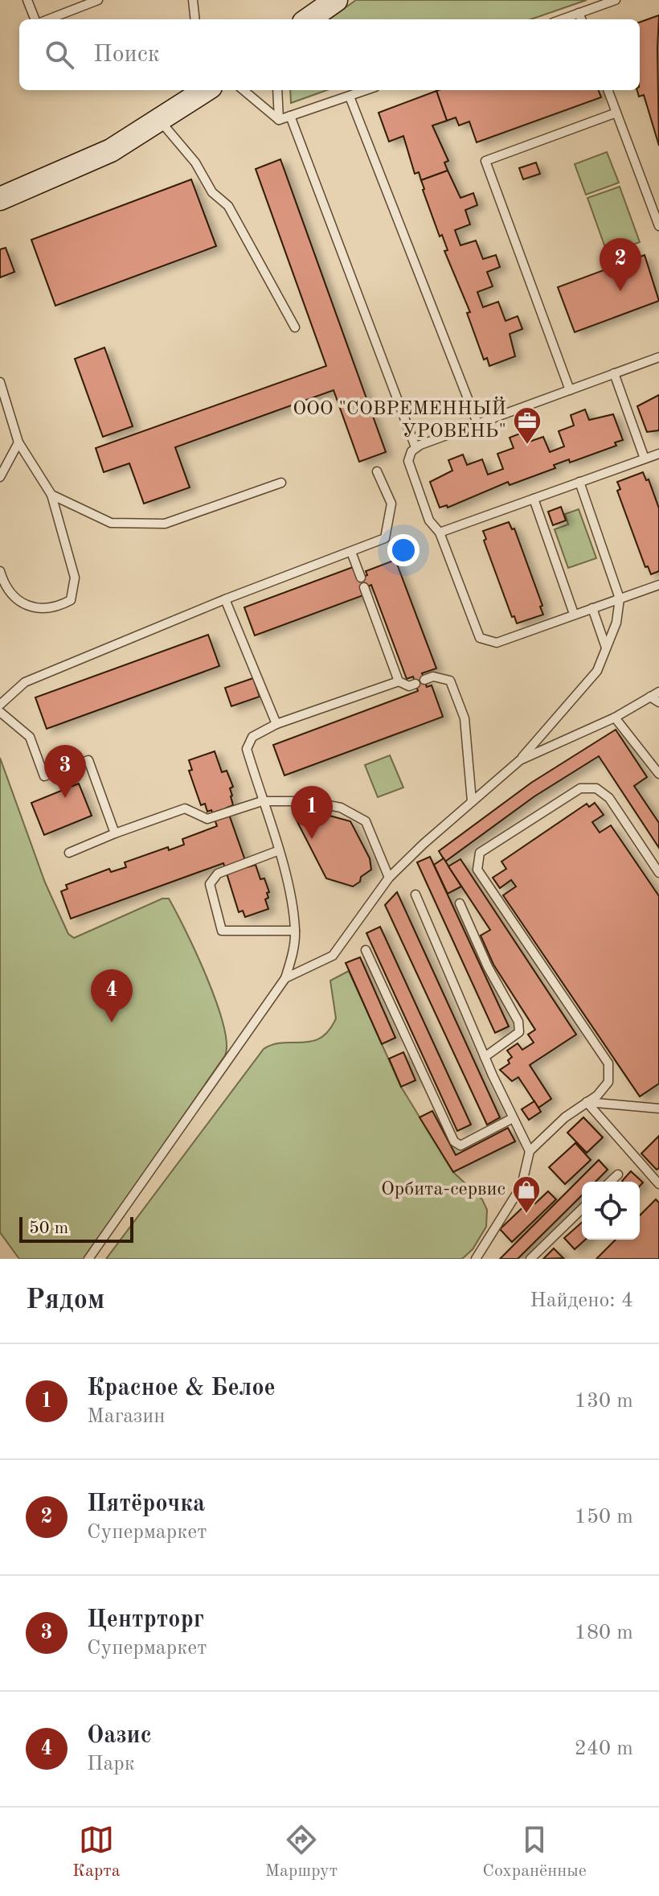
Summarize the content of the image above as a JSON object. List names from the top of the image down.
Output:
{
  "places": {
    "office": ["ООО \"СОВРЕМЕННЫЙ УРОВЕНЬ\""],
    "shop": ["Орбита-сервис"]
  },
  "scale_bar": "50 m",
  "page": {
    "search": "Поиск",
    "pins": [
      "2",
      "3",
      "1",
      "4"
    ],
    "scale": "50 m",
    "heading": ["Рядом", "Найдено: 4"],
    "list": [
      {
        "mark": "1",
        "name": "Красное & Белое",
        "note": "Магазин",
        "value": "130 m"
      },
      {
        "mark": "2",
        "name": "Пятёрочка",
        "note": "Супермаркет",
        "value": "150 m"
      },
      {
        "mark": "3",
        "name": "Центрторг",
        "note": "Супермаркет",
        "value": "180 m"
      },
      {
        "mark": "4",
        "name": "Оазис",
        "note": "Парк",
        "value": "240 m"
      }
    ],
    "nav": ["Карта", "Маршрут", "Сохранённые"]
  }
}
